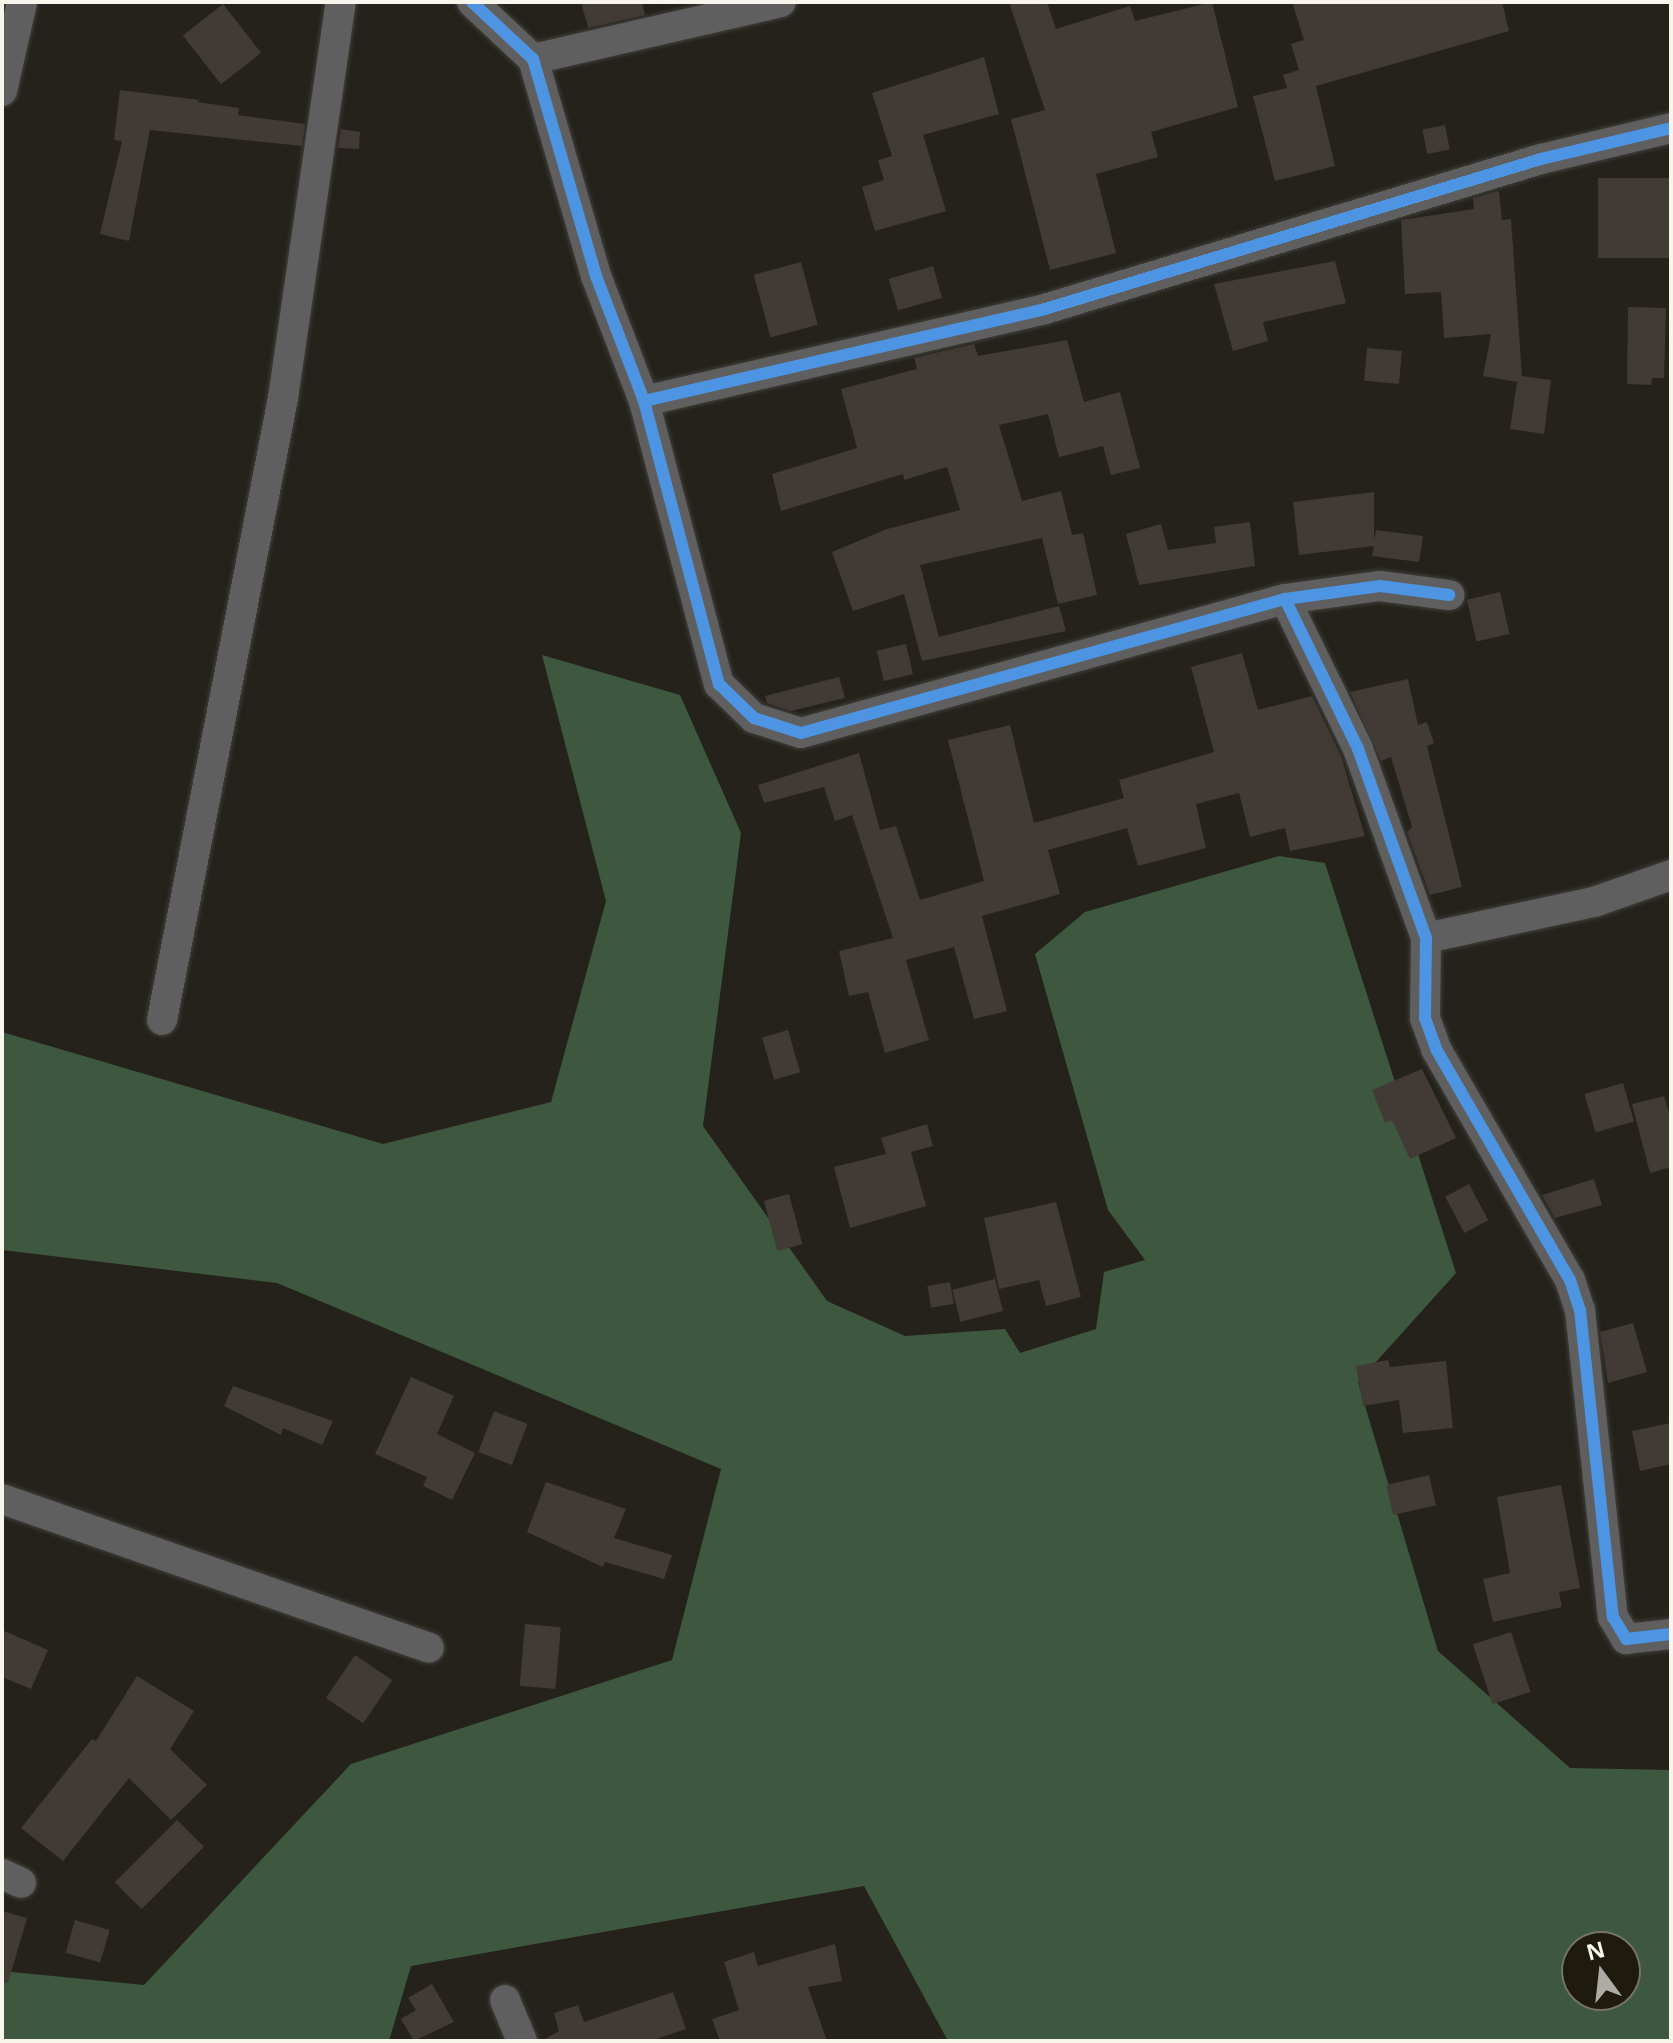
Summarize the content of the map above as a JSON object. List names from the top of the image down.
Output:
{
  "north": "top"
}
